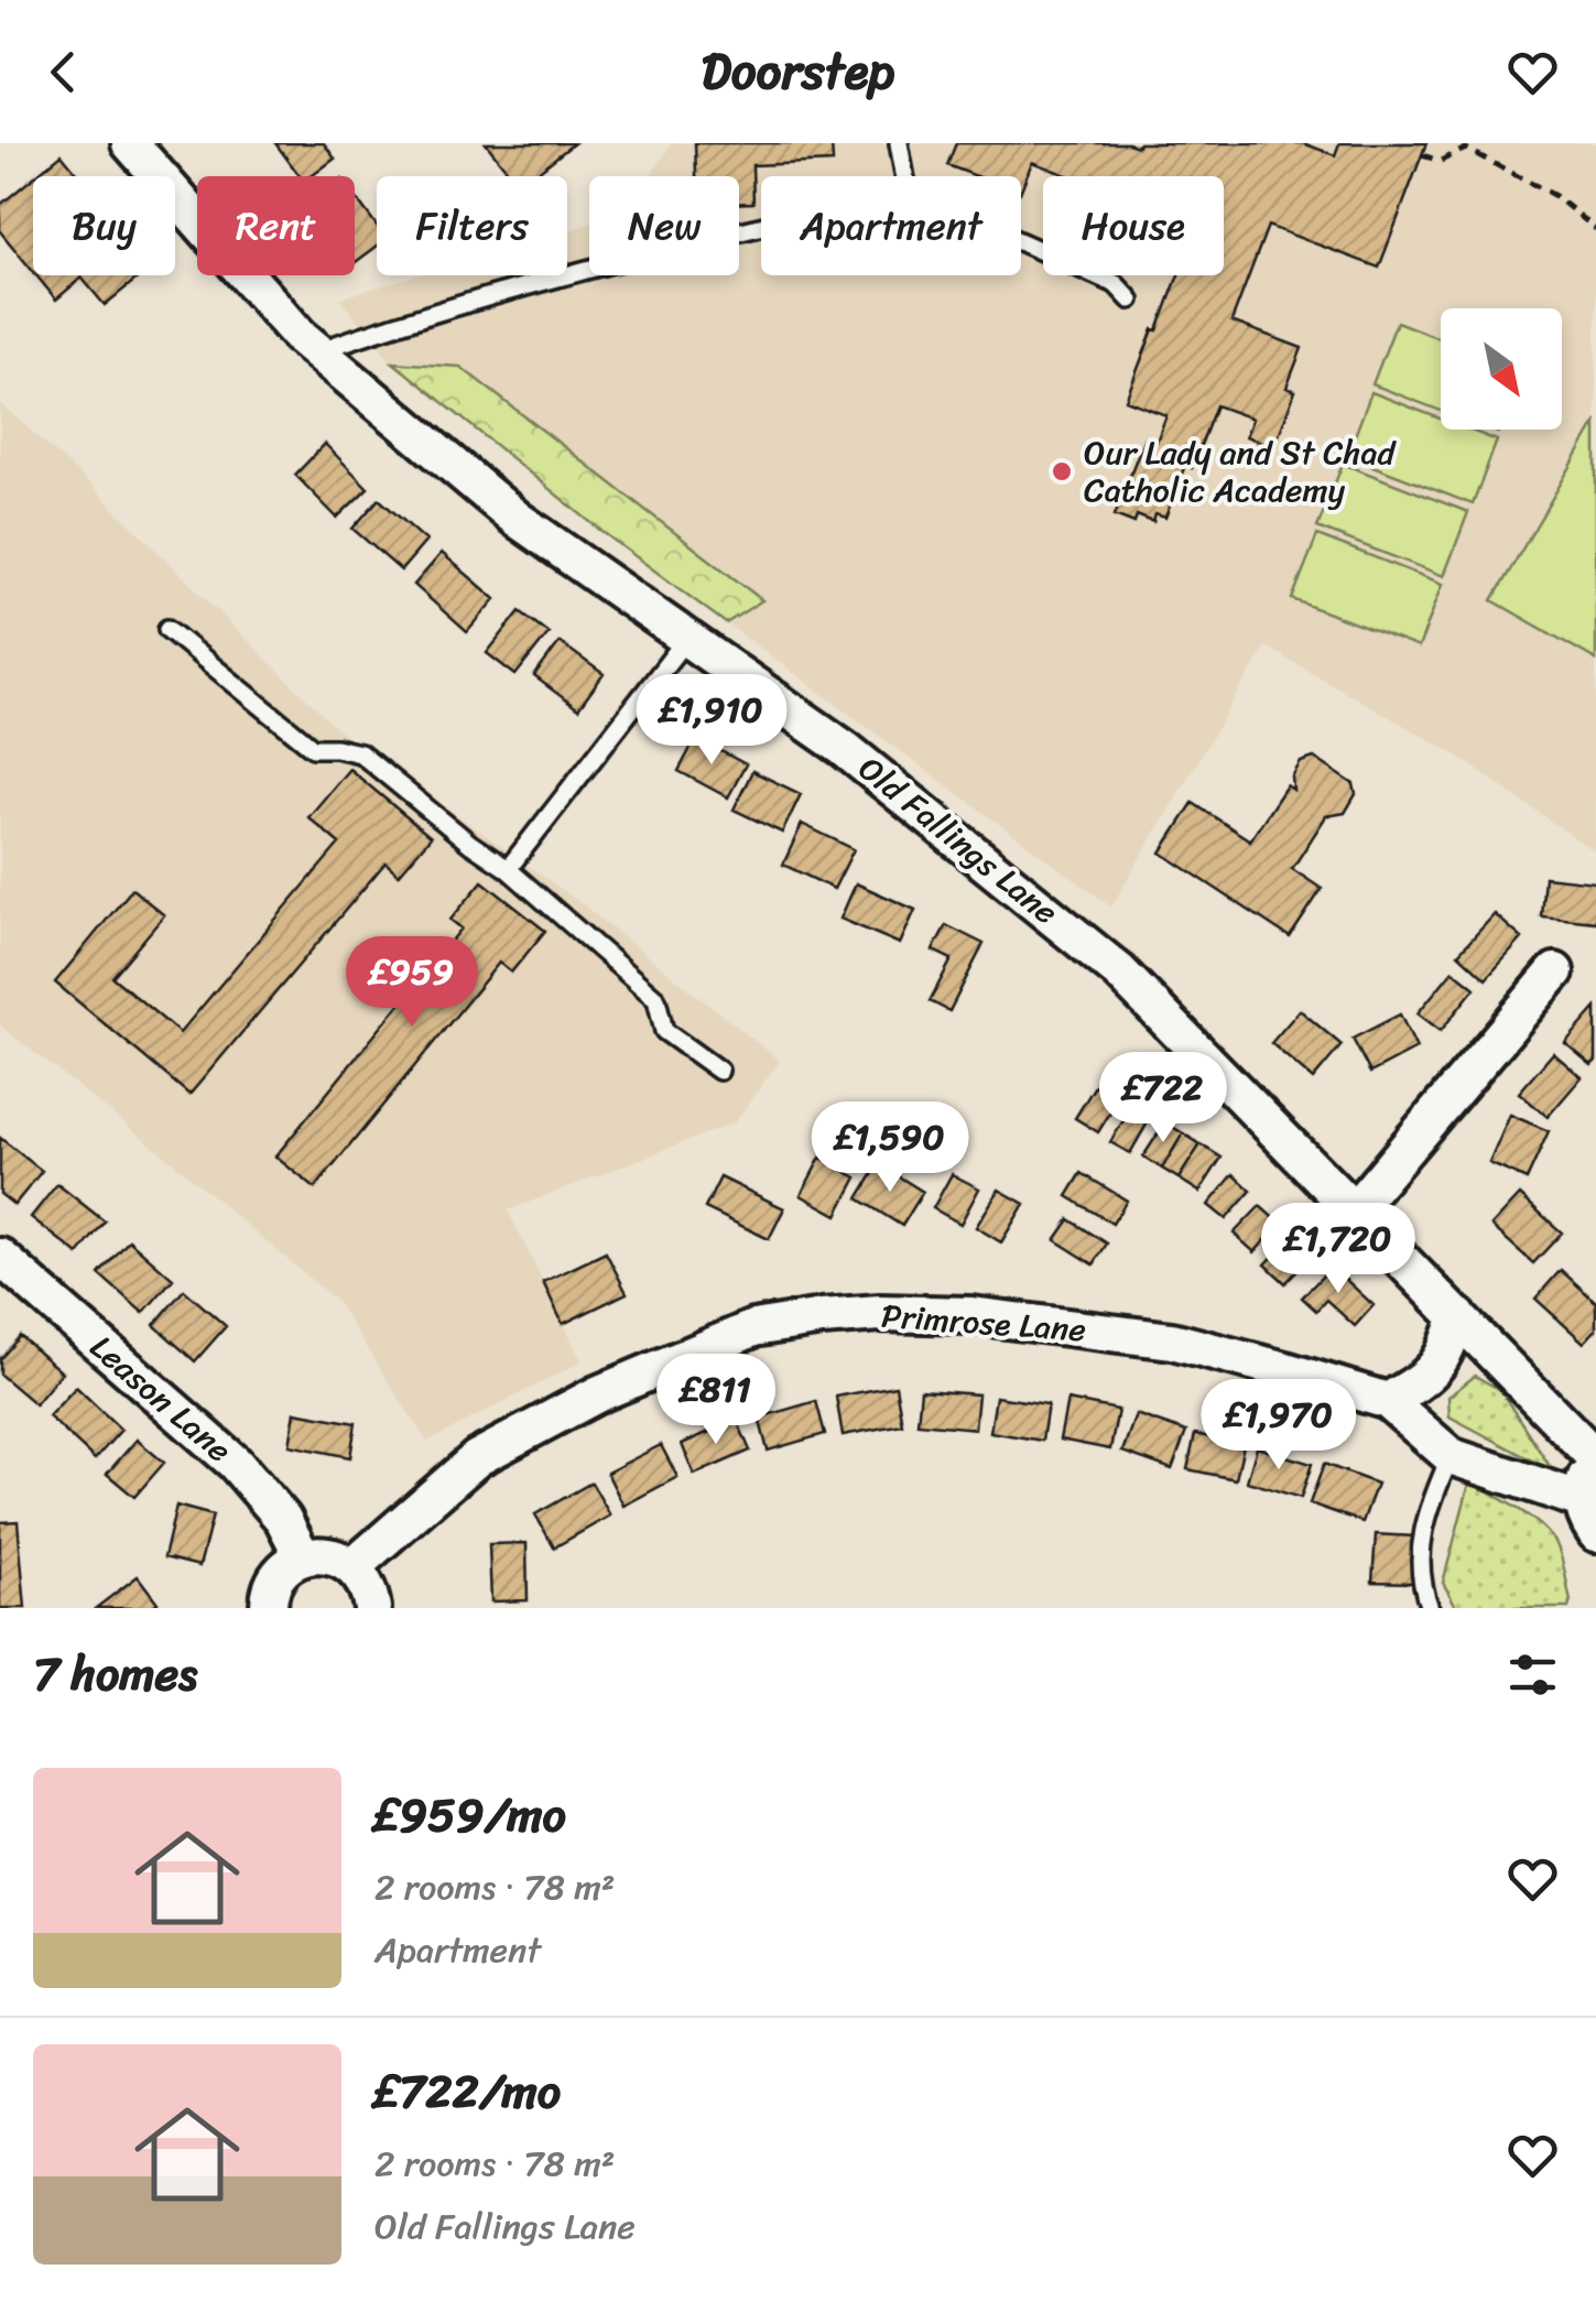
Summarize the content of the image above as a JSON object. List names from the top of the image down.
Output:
{
  "streets": {
    "street": ["Old Fallings Lane", "Primrose Lane", "Leason Lane"]
  },
  "places": ["Our Lady and St Chad Catholic Academy"],
  "north": "bottom right",
  "page": {
    "header": "Doorstep",
    "chip": [
      "Buy",
      "Rent",
      "Filters",
      "New",
      "Apartment",
      "House"
    ],
    "price": [
      "£1,910",
      "£959",
      "£722",
      "£1,590",
      "£1,720",
      "£811",
      "£1,970"
    ],
    "heading": "7 homes",
    "list": [
      {
        "name": "£959/mo",
        "note": "2 rooms · 78 m² · Apartment"
      },
      {
        "name": "£722/mo",
        "note": "2 rooms · 78 m² · Old Fallings Lane"
      }
    ]
  }
}
